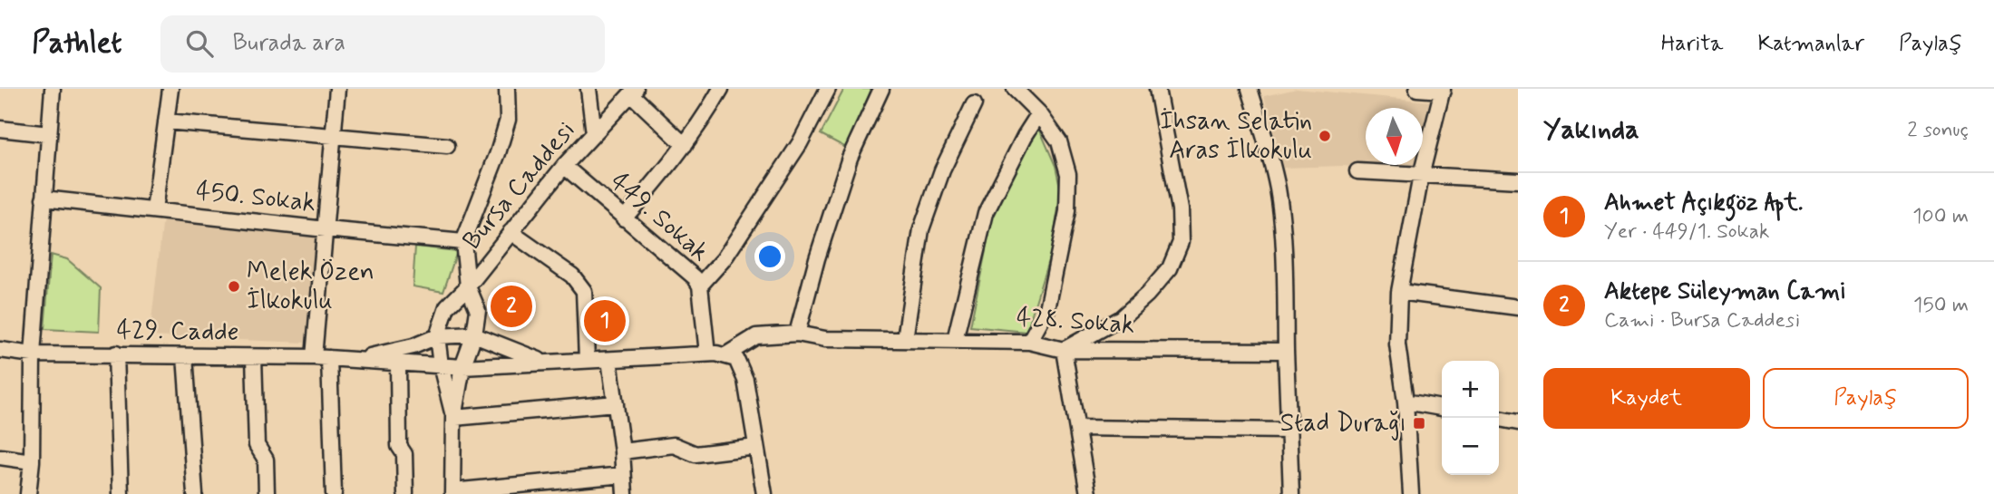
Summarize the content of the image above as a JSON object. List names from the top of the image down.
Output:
{
  "streets": {
    "street": [
      "Bursa Caddesi",
      "450. Sokak",
      "449. Sokak",
      "428. Sokak",
      "429. Cadde"
    ]
  },
  "crossings": [
    ["Bursa Caddesi", "449. Sokak"]
  ],
  "places": {
    "other": ["İhsan Selatin Aras İlkokulu", "Melek Özen İlkokulu"],
    "transit": ["Stad Durağı"]
  },
  "north": "bottom",
  "page": {
    "header": "Pathlet",
    "search": "Burada ara",
    "nav": ["Harita", "Katmanlar", "Paylaş"],
    "heading": ["Yakında", "2 sonuç"],
    "list": [
      {
        "mark": "1",
        "name": "Ahmet Açıkgöz Apt.",
        "note": "Yer · 449/1. Sokak",
        "value": "100 m"
      },
      {
        "mark": "2",
        "name": "Aktepe Süleyman Cami",
        "note": "Cami · Bursa Caddesi",
        "value": "150 m"
      }
    ],
    "pins": ["2", "1"],
    "buttons": ["Kaydet", "Paylaş"],
    "map_buttons": ["+", "−"]
  }
}
